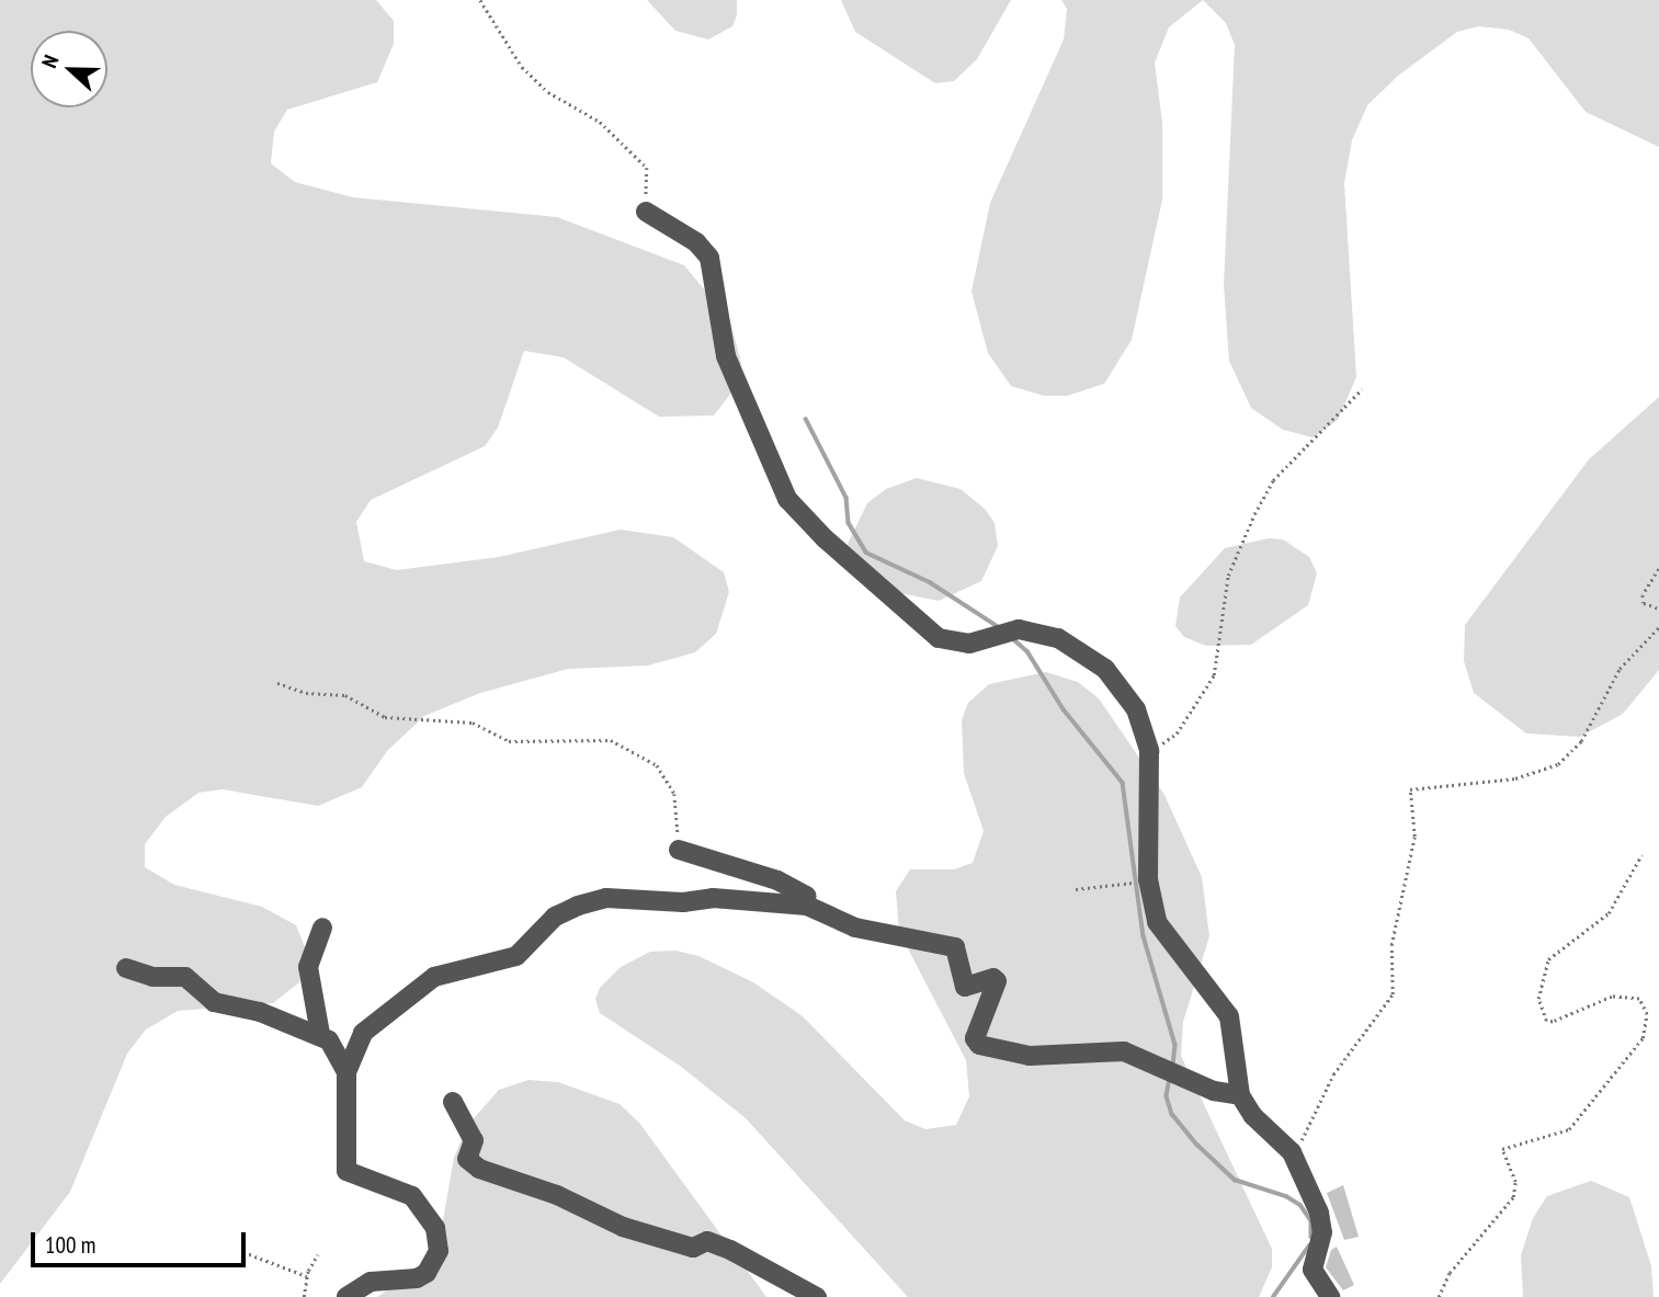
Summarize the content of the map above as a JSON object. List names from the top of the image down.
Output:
{
  "scale_bar": "100 m",
  "north": "left"
}
